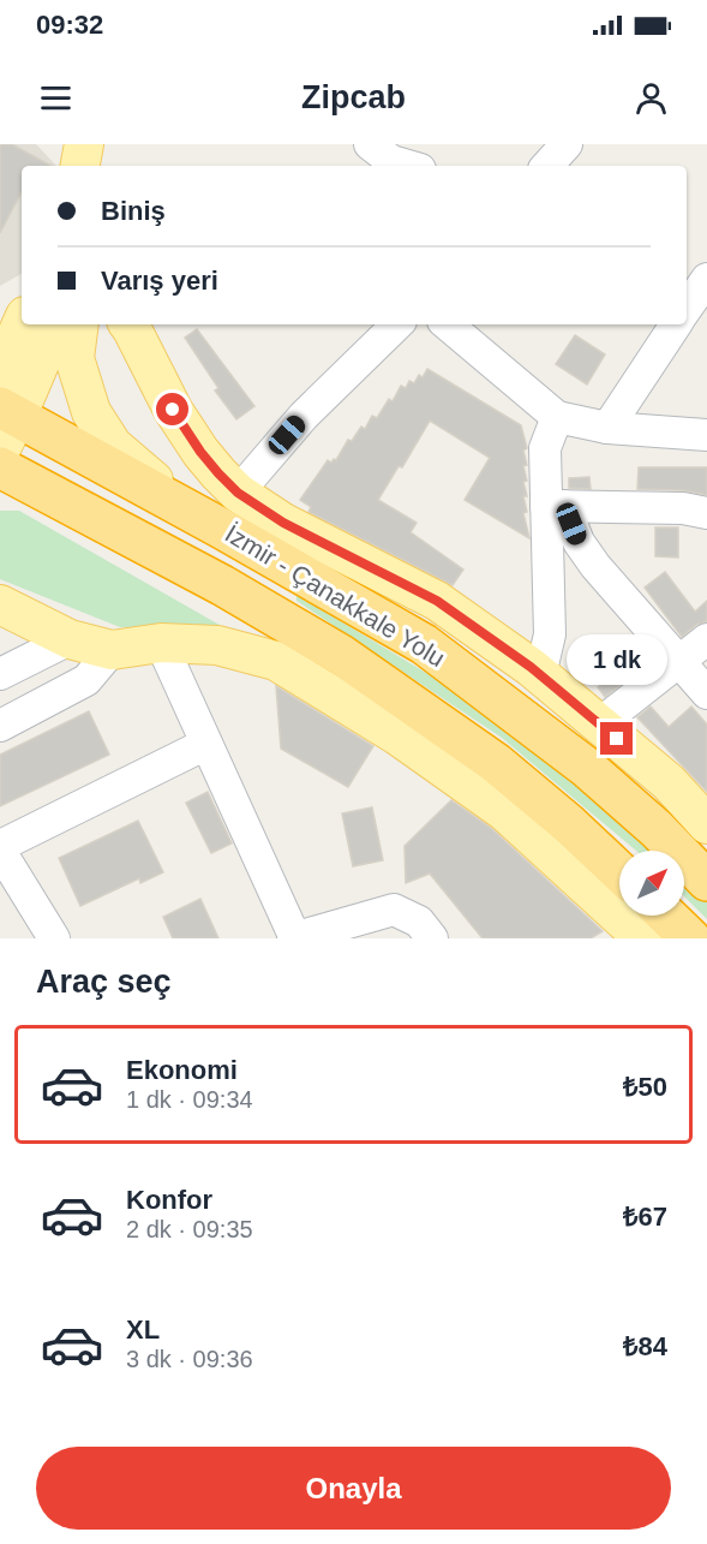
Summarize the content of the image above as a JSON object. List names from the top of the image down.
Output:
{
  "streets": {
    "highway": ["İzmir - Çanakkale Yolu"]
  },
  "north": "top right",
  "page": {
    "status": "09:32",
    "header": "Zipcab",
    "banner": ["Biniş", "Varış yeri"],
    "bubble": "1 dk",
    "heading": "Araç seç",
    "list": [
      {
        "name": "Ekonomi",
        "note": "1 dk · 09:34",
        "value": "₺50"
      },
      {
        "name": "Konfor",
        "note": "2 dk · 09:35",
        "value": "₺67"
      },
      {
        "name": "XL",
        "note": "3 dk · 09:36",
        "value": "₺84"
      }
    ],
    "buttons": "Onayla"
  }
}
